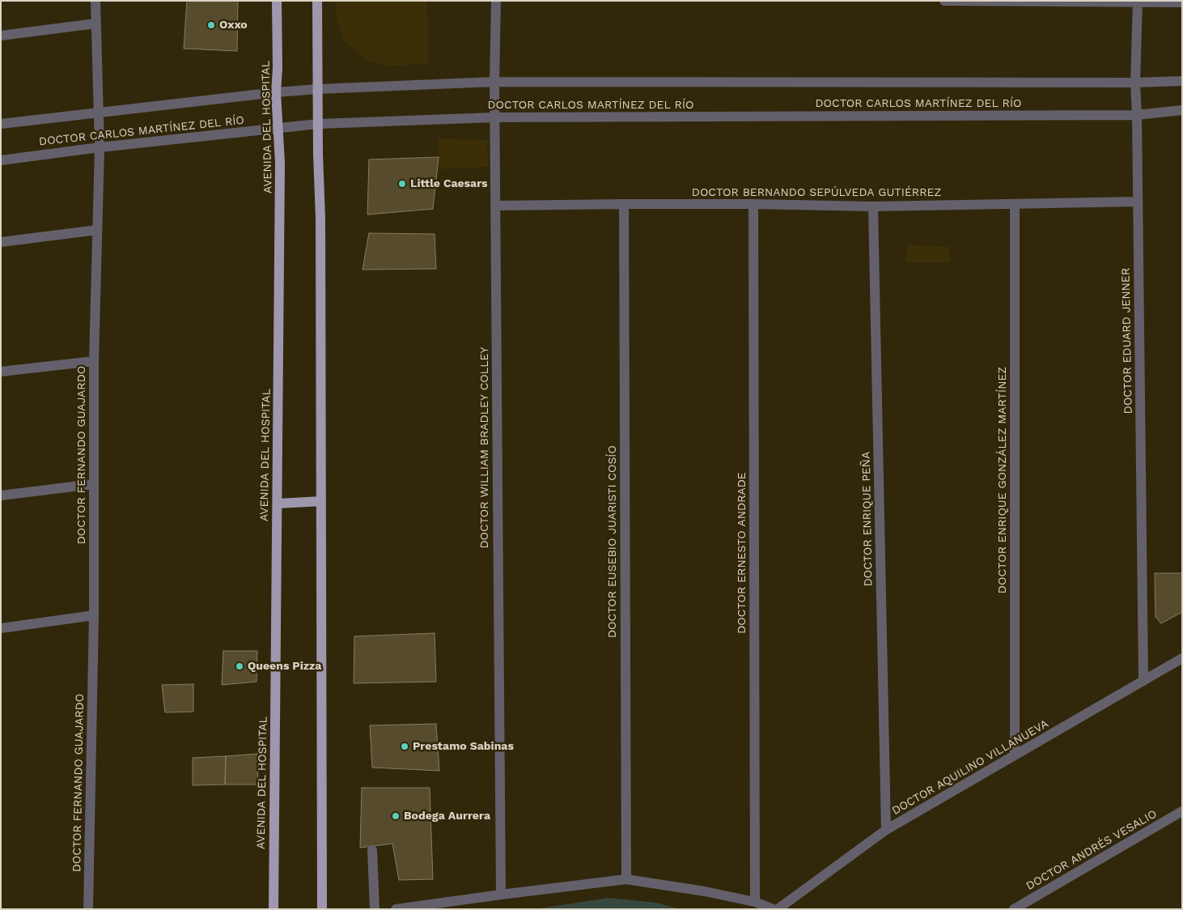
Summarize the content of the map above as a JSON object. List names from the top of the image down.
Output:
{
  "streets": {
    "main road": ["AVENIDA DEL HOSPITAL"],
    "street": [
      "DOCTOR CARLOS MARTÍNEZ DEL RÍO",
      "DOCTOR BERNANDO SEPÚLVEDA GUTIÉRREZ",
      "DOCTOR EDUARD JENNER",
      "DOCTOR WILLIAM BRADLEY COLLEY",
      "DOCTOR FERNANDO GUAJARDO",
      "DOCTOR ENRIQUE GONZÁLEZ MARTÍNEZ",
      "DOCTOR ENRIQUE PEÑA",
      "DOCTOR EUSEBIO JUARISTI COSÍO",
      "DOCTOR ERNESTO ANDRADE",
      "DOCTOR AQUILINO VILLANUEVA",
      "DOCTOR ANDRÉS VESALIO"
    ]
  },
  "crossings": [
    ["DOCTOR CARLOS MARTÍNEZ DEL RÍO", "AVENIDA DEL HOSPITAL"],
    ["DOCTOR CARLOS MARTÍNEZ DEL RÍO", "DOCTOR EDUARD JENNER"],
    ["DOCTOR CARLOS MARTÍNEZ DEL RÍO", "DOCTOR WILLIAM BRADLEY COLLEY"],
    ["DOCTOR CARLOS MARTÍNEZ DEL RÍO", "DOCTOR FERNANDO GUAJARDO"],
    ["DOCTOR BERNANDO SEPÚLVEDA GUTIÉRREZ", "DOCTOR EDUARD JENNER"],
    ["DOCTOR BERNANDO SEPÚLVEDA GUTIÉRREZ", "DOCTOR WILLIAM BRADLEY COLLEY"],
    ["DOCTOR BERNANDO SEPÚLVEDA GUTIÉRREZ", "DOCTOR ENRIQUE GONZÁLEZ MARTÍNEZ"],
    ["DOCTOR BERNANDO SEPÚLVEDA GUTIÉRREZ", "DOCTOR ENRIQUE PEÑA"],
    ["DOCTOR BERNANDO SEPÚLVEDA GUTIÉRREZ", "DOCTOR EUSEBIO JUARISTI COSÍO"],
    ["DOCTOR BERNANDO SEPÚLVEDA GUTIÉRREZ", "DOCTOR ERNESTO ANDRADE"],
    ["DOCTOR EDUARD JENNER", "DOCTOR AQUILINO VILLANUEVA"],
    ["DOCTOR ENRIQUE GONZÁLEZ MARTÍNEZ", "DOCTOR AQUILINO VILLANUEVA"],
    ["DOCTOR ENRIQUE PEÑA", "DOCTOR AQUILINO VILLANUEVA"]
  ],
  "places": [
    "Oxxo",
    "Little Caesars",
    "Queens Pizza",
    "Prestamo Sabinas",
    "Bodega Aurrera"
  ]
}
